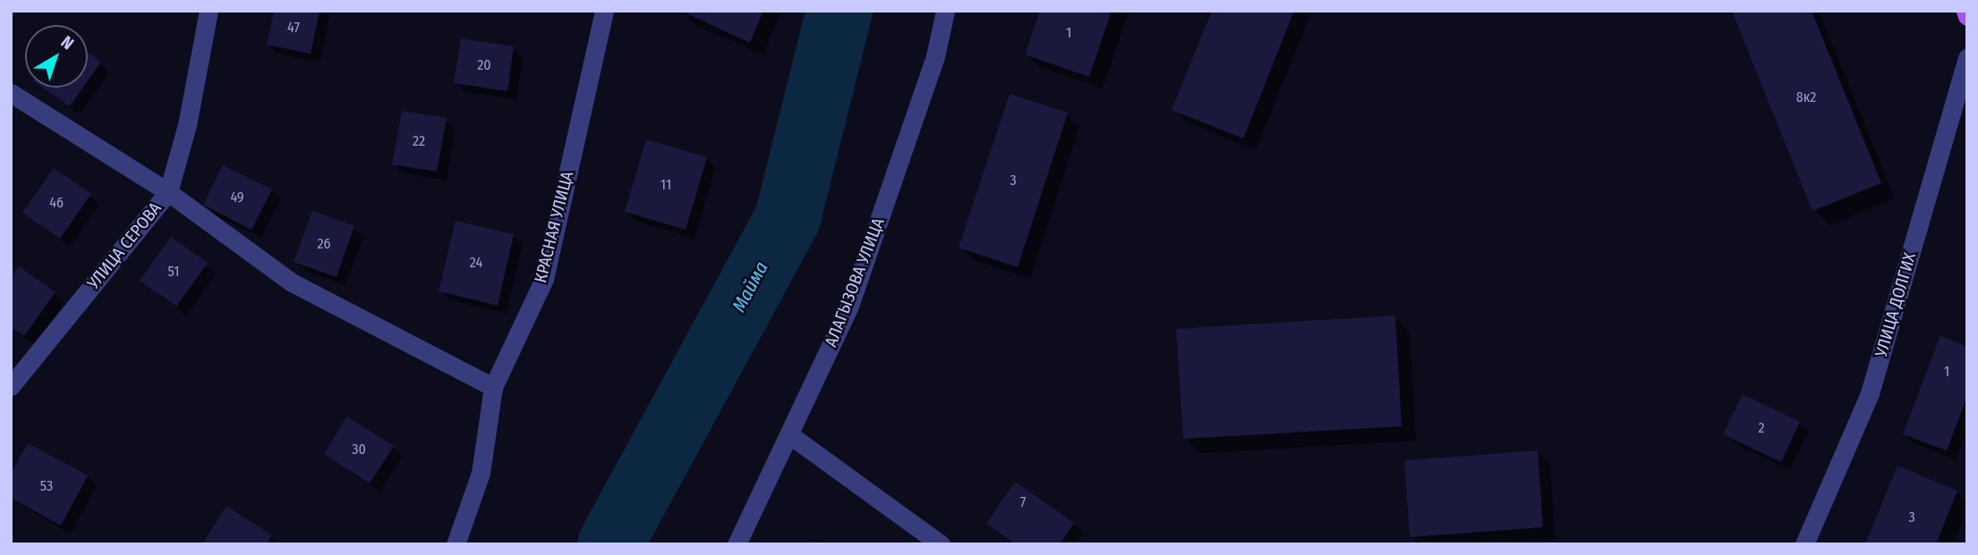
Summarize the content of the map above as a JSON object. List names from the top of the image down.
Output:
{
  "streets": {
    "street": [
      "КРАСНАЯ УЛИЦА",
      "УЛИЦА СЕРОВА",
      "АЛАГЫЗОВА УЛИЦА",
      "УЛИЦА ДОЛГИХ"
    ]
  },
  "water": ["Майма"],
  "house_numbers": [
    "47",
    "1",
    "20",
    "8к2",
    "22",
    "3",
    "11",
    "49",
    "46",
    "26",
    "24",
    "51",
    "1",
    "2",
    "30",
    "53",
    "7",
    "3"
  ],
  "north": "top right"
}
